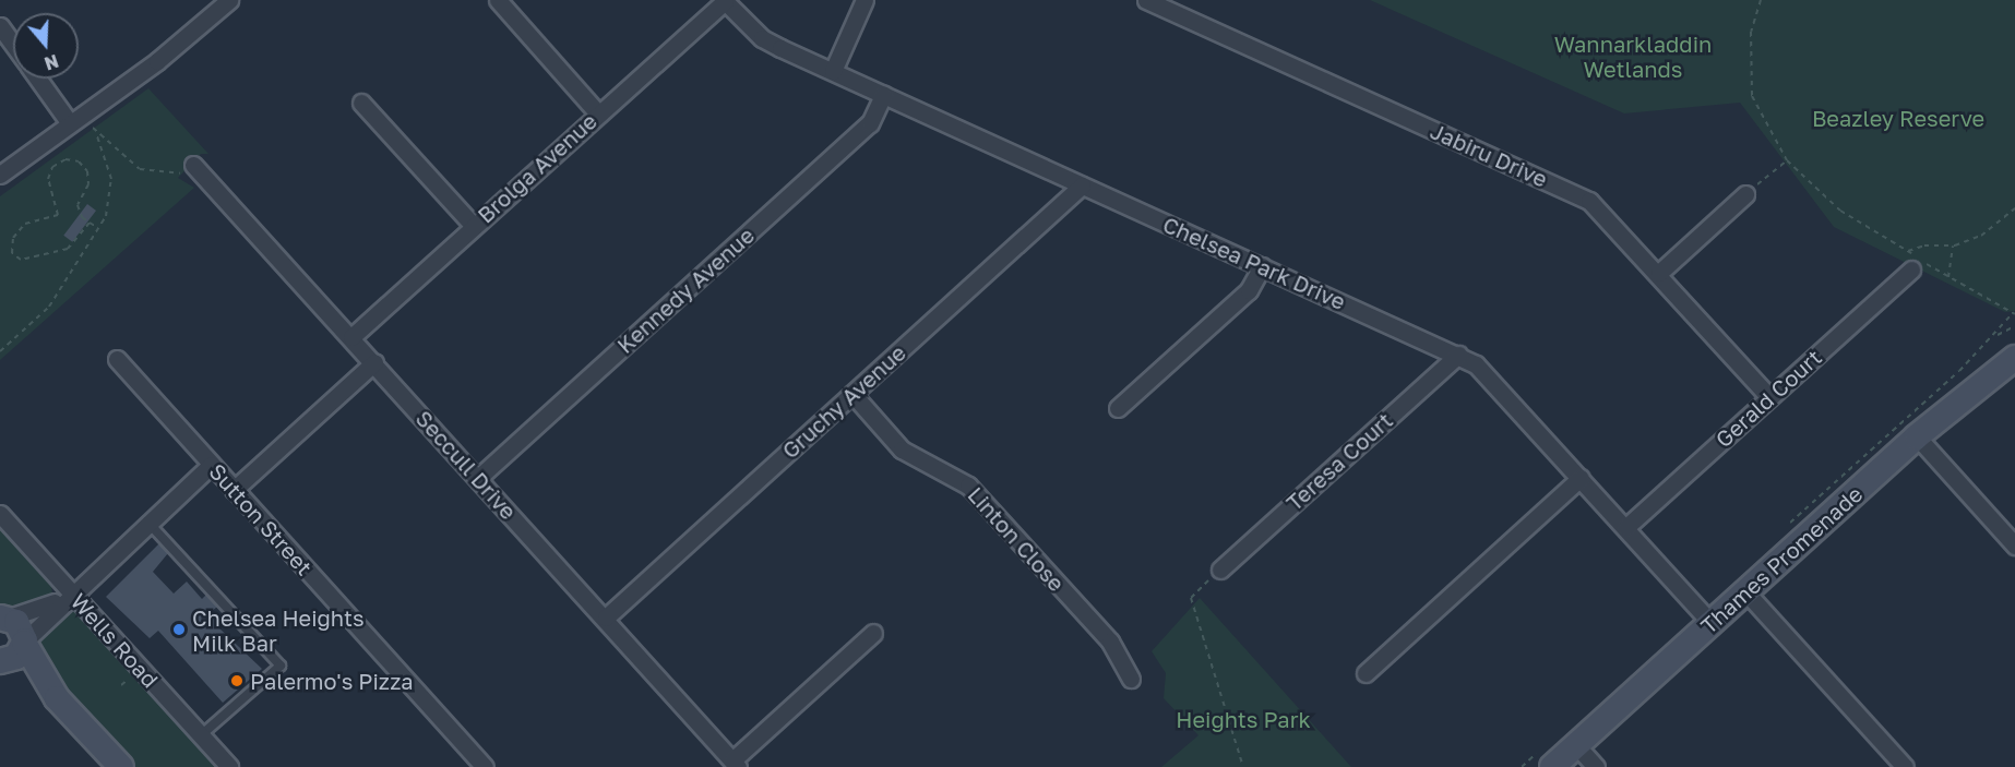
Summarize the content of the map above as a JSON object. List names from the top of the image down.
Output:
{
  "streets": {
    "main road": ["Thames Promenade"],
    "street": [
      "Jabiru Drive",
      "Brolga Avenue",
      "Chelsea Park Drive",
      "Kennedy Avenue",
      "Gerald Court",
      "Gruchy Avenue",
      "Teresa Court",
      "Seccull Drive",
      "Sutton Street",
      "Linton Close",
      "Wells Road"
    ]
  },
  "crossings": [
    ["Jabiru Drive", "Gerald Court"],
    ["Brolga Avenue", "Chelsea Park Drive"],
    ["Brolga Avenue", "Seccull Drive"],
    ["Chelsea Park Drive", "Kennedy Avenue"],
    ["Chelsea Park Drive", "Gerald Court"],
    ["Chelsea Park Drive", "Gruchy Avenue"],
    ["Chelsea Park Drive", "Teresa Court"],
    ["Chelsea Park Drive", "Thames Promenade"],
    ["Kennedy Avenue", "Seccull Drive"],
    ["Gruchy Avenue", "Seccull Drive"],
    ["Gruchy Avenue", "Linton Close"]
  ],
  "parks": ["Wannarkladdin Wetlands", "Beazley Reserve", "Heights Park"],
  "places": ["Chelsea Heights Milk Bar", "Palermo's Pizza"],
  "north": "bottom"
}
